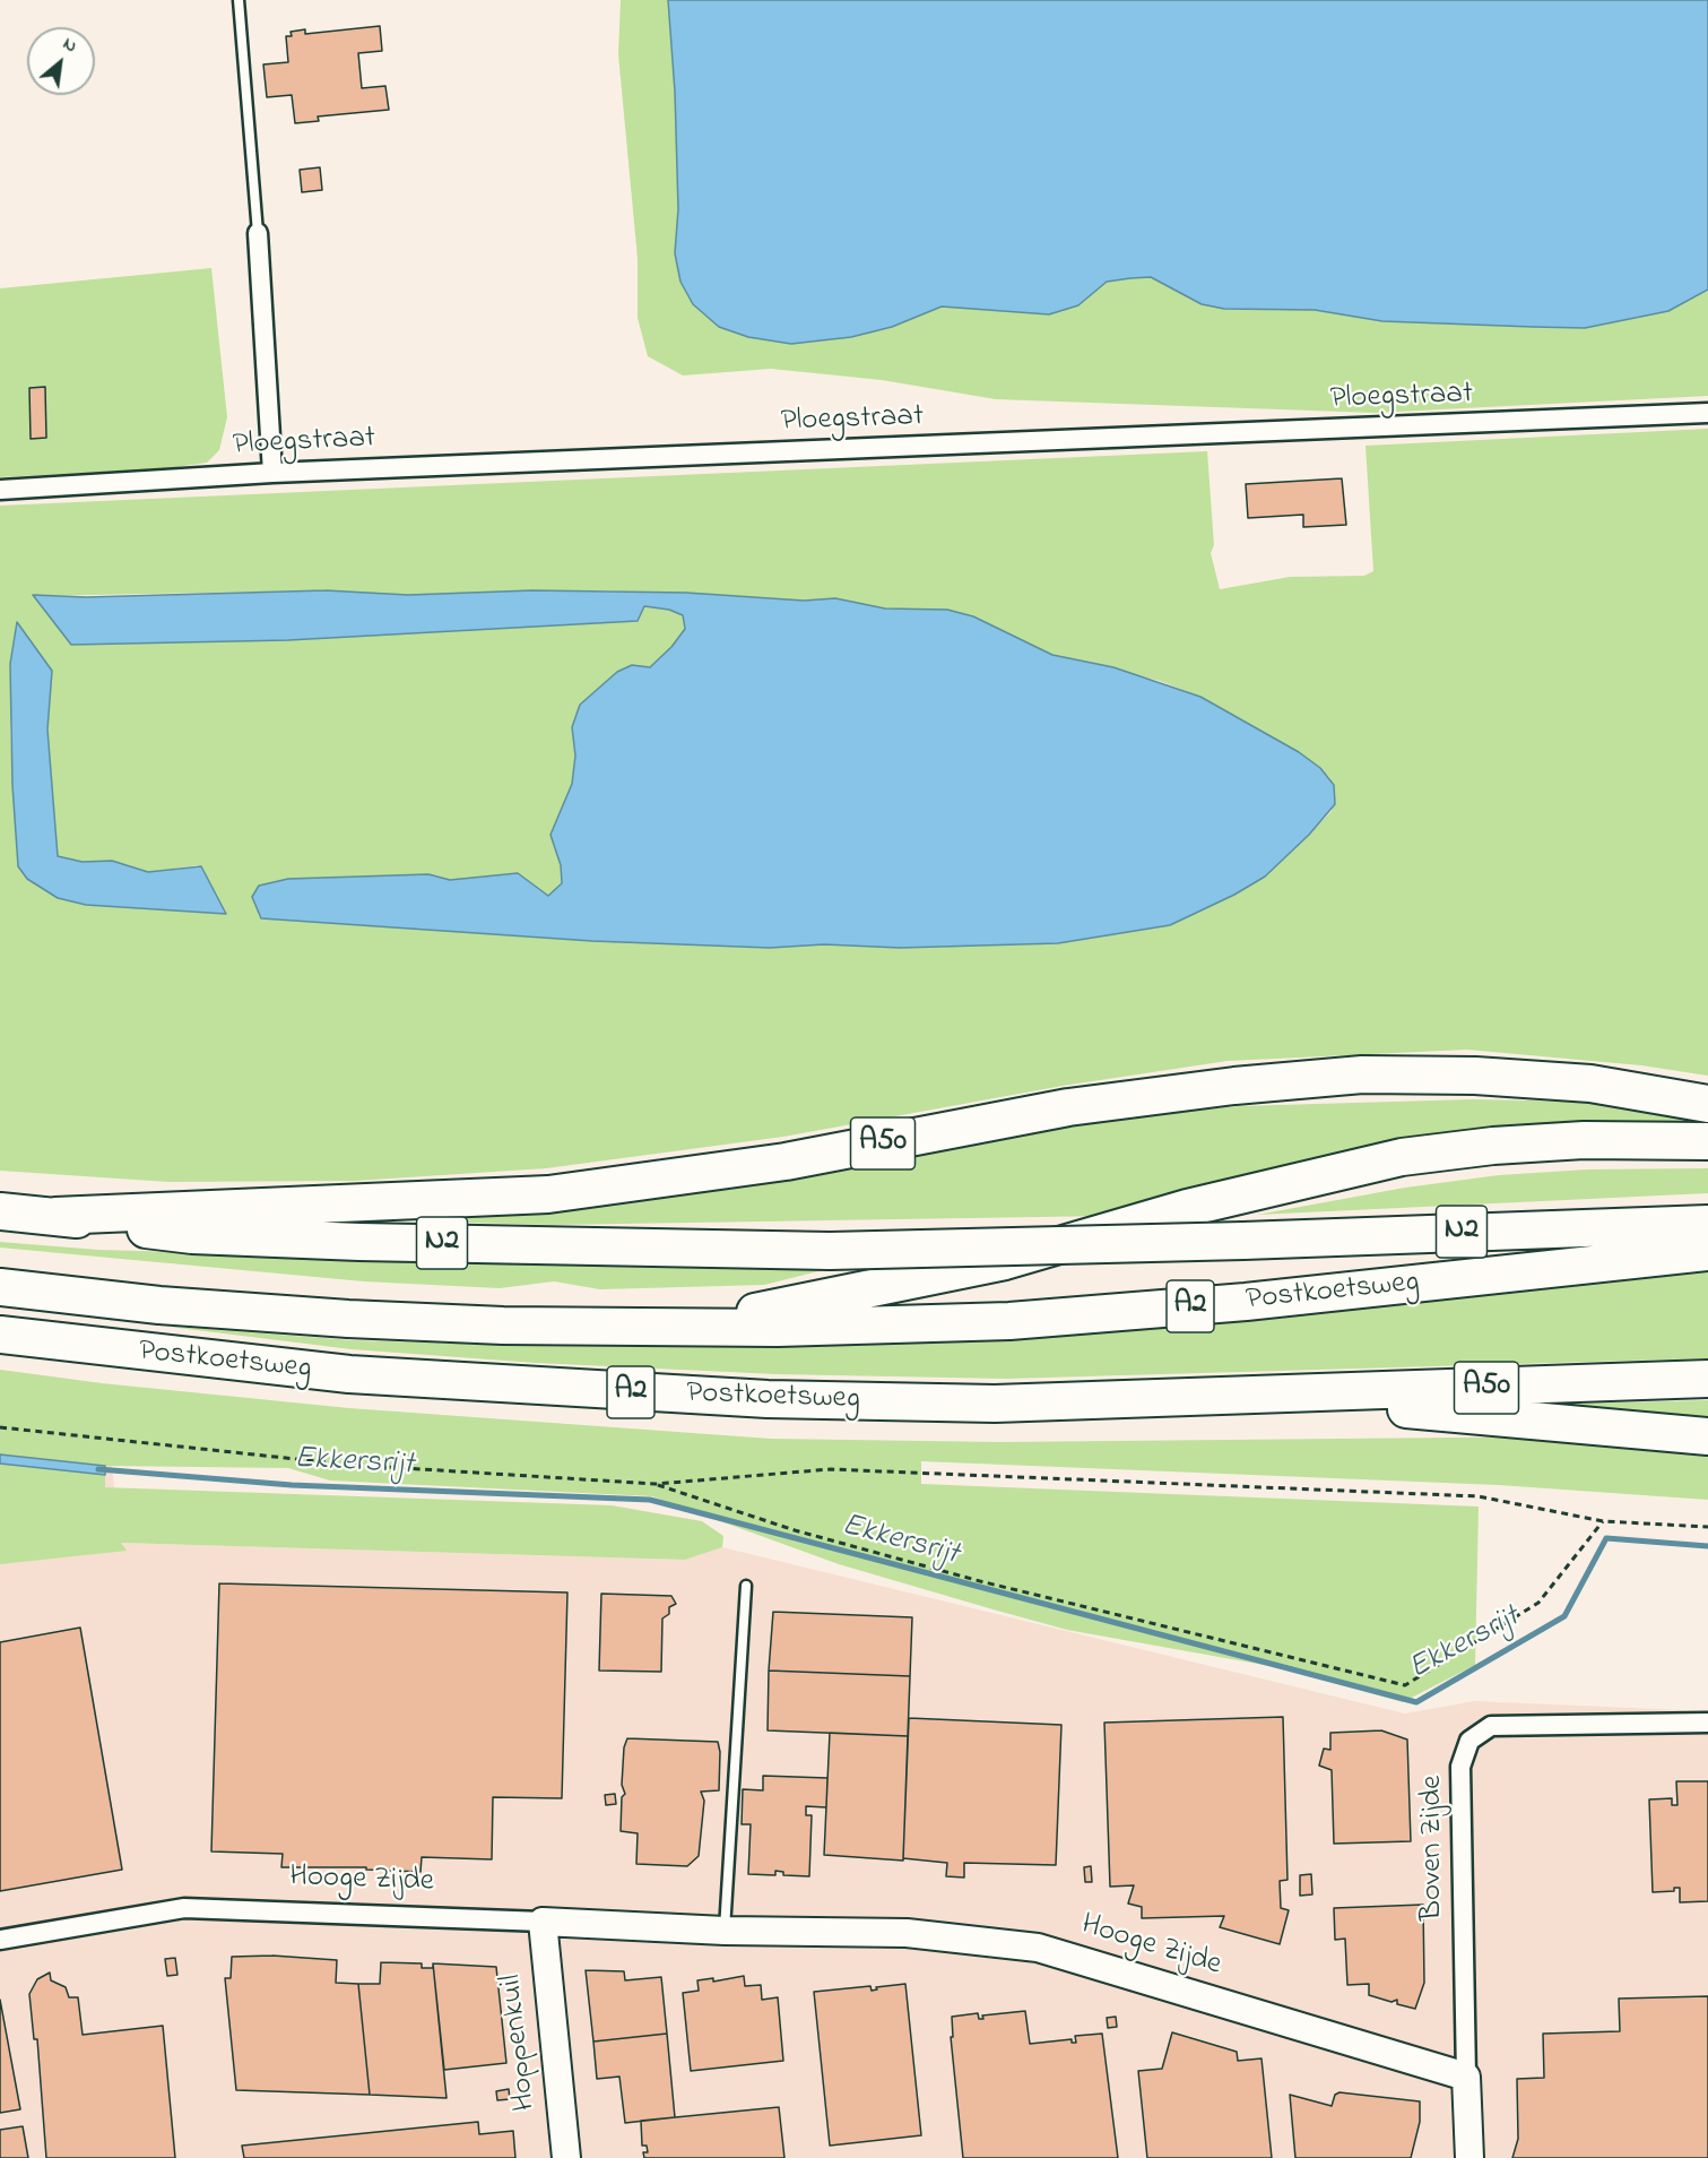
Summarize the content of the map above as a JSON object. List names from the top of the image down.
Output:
{
  "streets": {
    "highway": [
      "A50",
      "N2",
      "Postkoetsweg",
      "A2"
    ],
    "street": [
      "Ploegstraat",
      "Boven Zijde",
      "Hooge Zijde",
      "Hoppenkuil"
    ]
  },
  "crossings": [
    ["A50", "Postkoetsweg"],
    ["Boven Zijde", "Hooge Zijde"],
    ["Hooge Zijde", "Hoppenkuil"]
  ],
  "water": ["Ekkersrijt"],
  "north": "top right"
}
